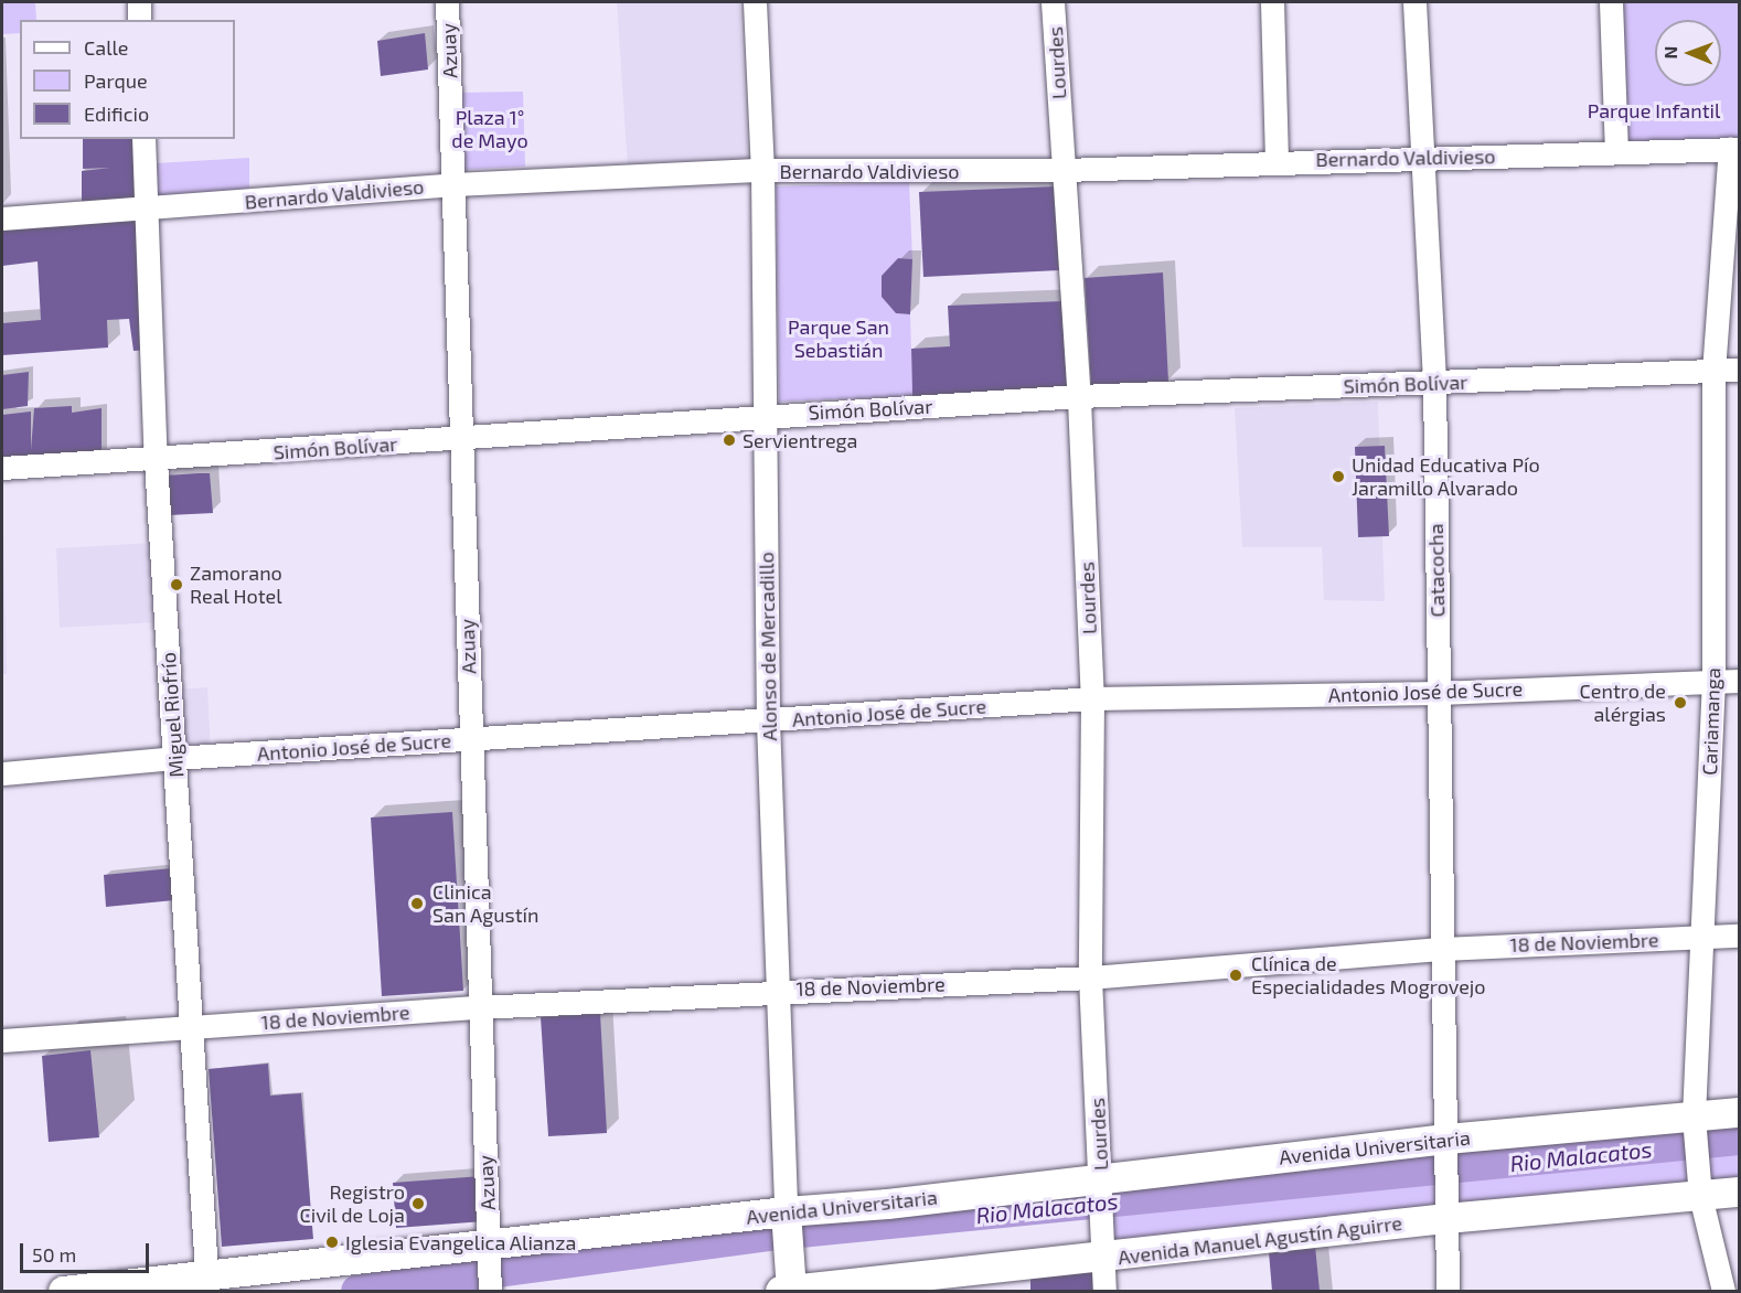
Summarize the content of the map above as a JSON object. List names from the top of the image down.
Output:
{
  "streets": {
    "main road": ["Alonso de Mercadillo", "Avenida Universitaria", "Avenida Manuel Agustín Aguirre"],
    "street": [
      "Azuay",
      "Lourdes",
      "Bernardo Valdivieso",
      "Simón Bolívar",
      "Catacocha",
      "Antonio José de Sucre",
      "Miguel Riofrío",
      "Cariamanga",
      "18 de Noviembre"
    ]
  },
  "crossings": [
    ["Azuay", "Bernardo Valdivieso"],
    ["Azuay", "Simón Bolívar"],
    ["Azuay", "Antonio José de Sucre"],
    ["Azuay", "18 de Noviembre"],
    ["Azuay", "Avenida Universitaria"],
    ["Lourdes", "Bernardo Valdivieso"],
    ["Lourdes", "Simón Bolívar"],
    ["Lourdes", "Antonio José de Sucre"],
    ["Lourdes", "18 de Noviembre"],
    ["Lourdes", "Avenida Universitaria"],
    ["Lourdes", "Avenida Manuel Agustín Aguirre"],
    ["Bernardo Valdivieso", "Catacocha"],
    ["Bernardo Valdivieso", "Alonso de Mercadillo"],
    ["Bernardo Valdivieso", "Miguel Riofrío"],
    ["Bernardo Valdivieso", "Cariamanga"],
    ["Simón Bolívar", "Catacocha"],
    ["Simón Bolívar", "Alonso de Mercadillo"],
    ["Simón Bolívar", "Miguel Riofrío"],
    ["Simón Bolívar", "Cariamanga"],
    ["Catacocha", "Antonio José de Sucre"],
    ["Catacocha", "18 de Noviembre"],
    ["Catacocha", "Avenida Universitaria"],
    ["Catacocha", "Avenida Manuel Agustín Aguirre"],
    ["Alonso de Mercadillo", "Antonio José de Sucre"],
    ["Alonso de Mercadillo", "18 de Noviembre"],
    ["Alonso de Mercadillo", "Avenida Universitaria"],
    ["Alonso de Mercadillo", "Avenida Manuel Agustín Aguirre"],
    ["Antonio José de Sucre", "Miguel Riofrío"],
    ["Antonio José de Sucre", "Cariamanga"],
    ["Miguel Riofrío", "18 de Noviembre"],
    ["Miguel Riofrío", "Avenida Universitaria"],
    ["Cariamanga", "18 de Noviembre"],
    ["Cariamanga", "Avenida Universitaria"],
    ["Cariamanga", "Avenida Manuel Agustín Aguirre"]
  ],
  "water": ["Rio Malacatos"],
  "parks": ["Parque Infantil", "Plaza 1° de Mayo", "Parque San Sebastián"],
  "places": [
    "Servientrega",
    "Unidad Educativa Pío Jaramillo Alvarado",
    "Zamorano Real Hotel",
    "Centro de alérgias",
    "Clinica San Agustín",
    "Clínica de Especialidades Mogrovejo",
    "Registro Civil de Loja",
    "Iglesia Evangelica Alianza"
  ],
  "legend": ["Calle", "Parque", "Edificio"],
  "scale_bar": "50 m",
  "north": "left"
}
